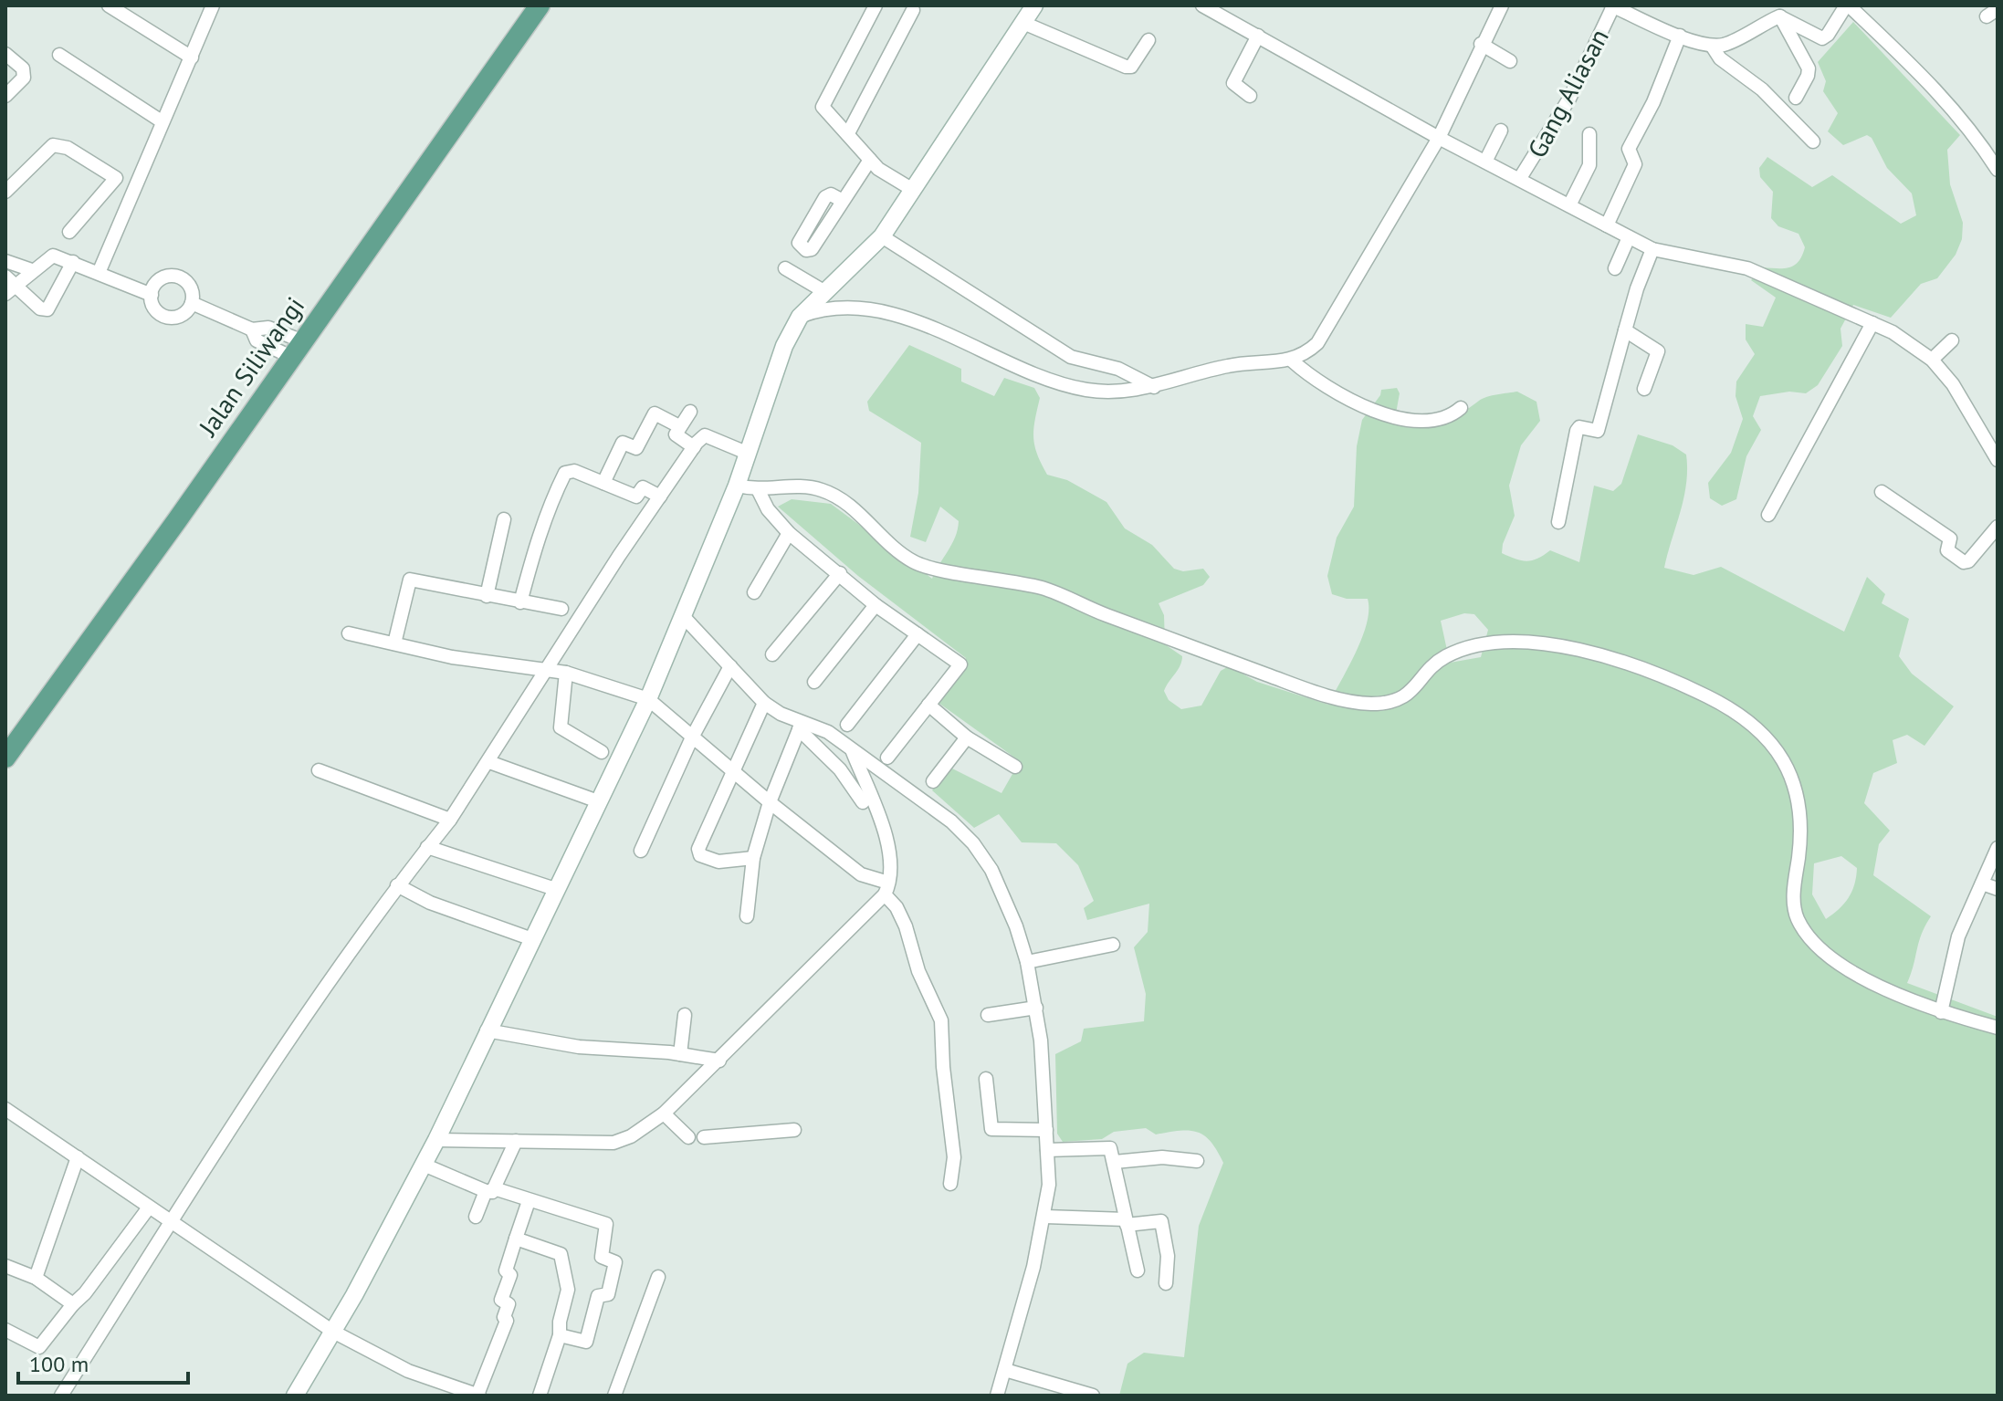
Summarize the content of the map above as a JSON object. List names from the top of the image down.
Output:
{
  "streets": {
    "main road": ["Jalan Siliwangi"],
    "street": ["Gang Aliasan"]
  },
  "scale_bar": "100 m"
}
